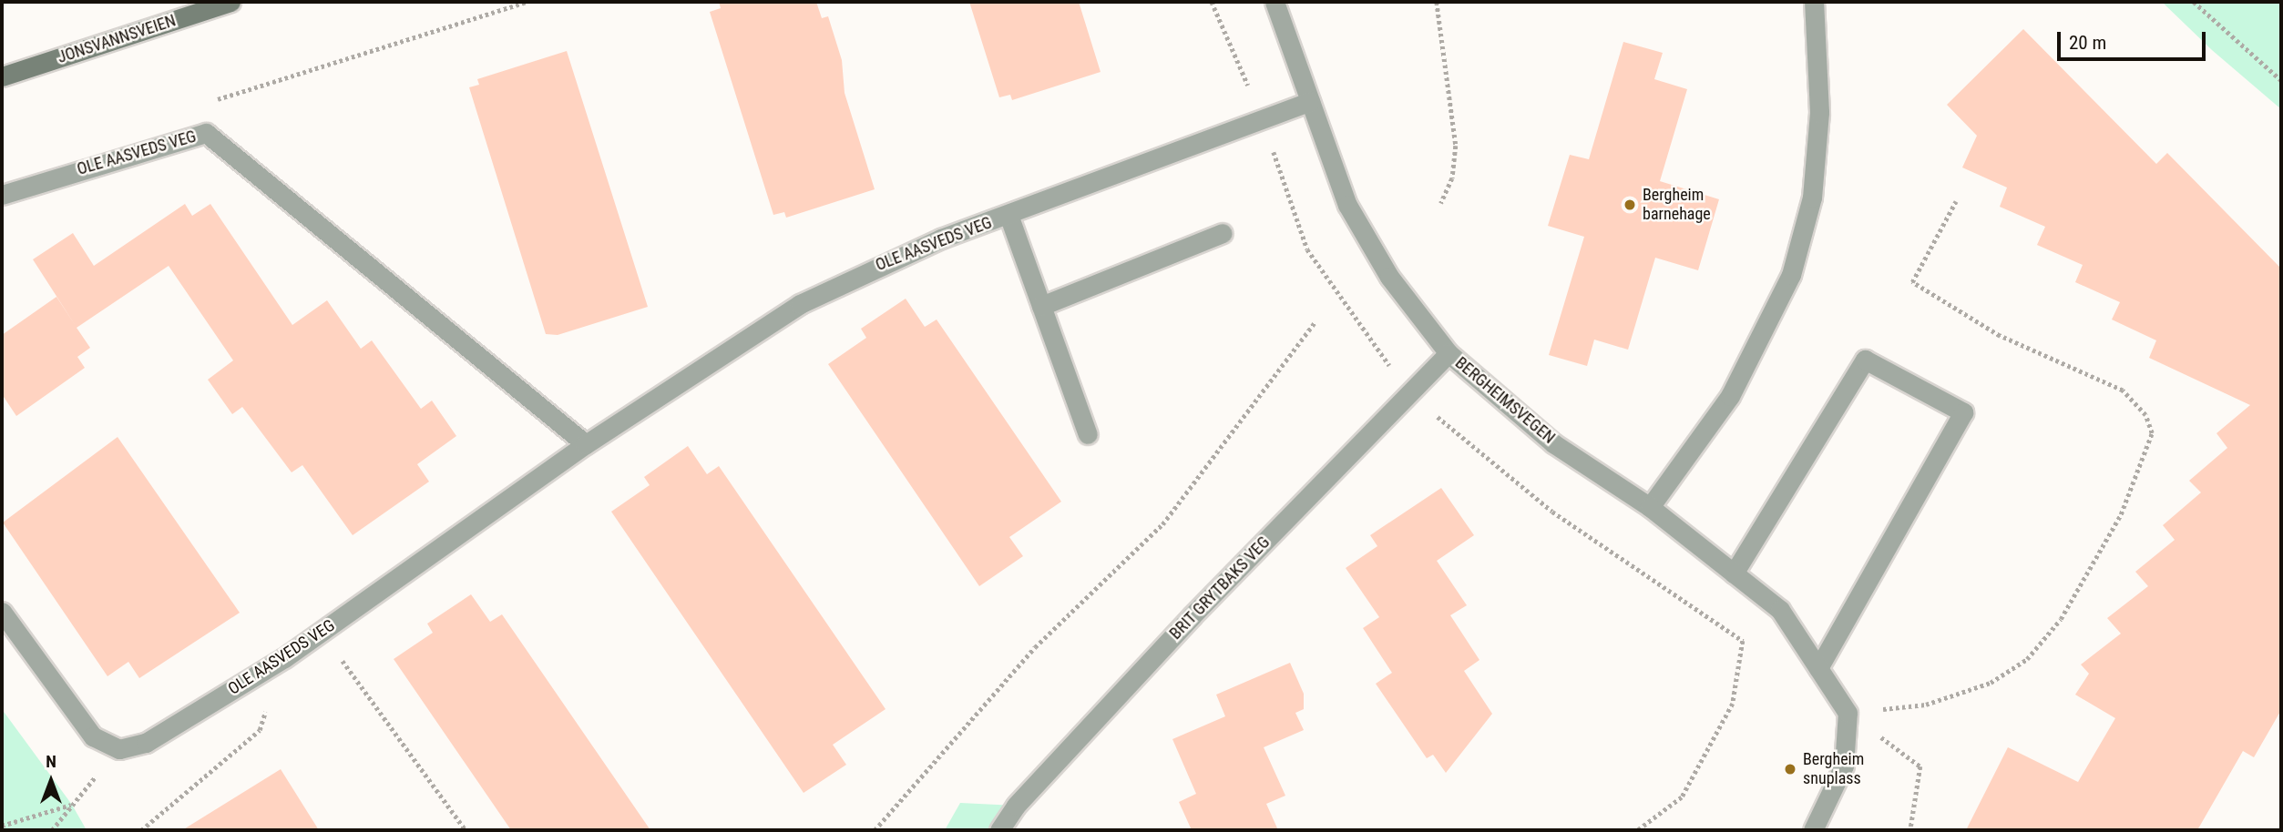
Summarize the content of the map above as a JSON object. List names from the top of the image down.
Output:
{
  "streets": {
    "main road": ["JONSVANNSVEIEN"],
    "street": ["OLE AASVEDS VEG", "BERGHEIMSVEGEN", "BRIT GRYTBAKS VEG"]
  },
  "crossings": [
    ["OLE AASVEDS VEG", "BERGHEIMSVEGEN"],
    ["BERGHEIMSVEGEN", "BRIT GRYTBAKS VEG"]
  ],
  "places": ["Bergheim barnehage", "Bergheim snuplass"],
  "scale_bar": "20 m",
  "north": "top"
}
